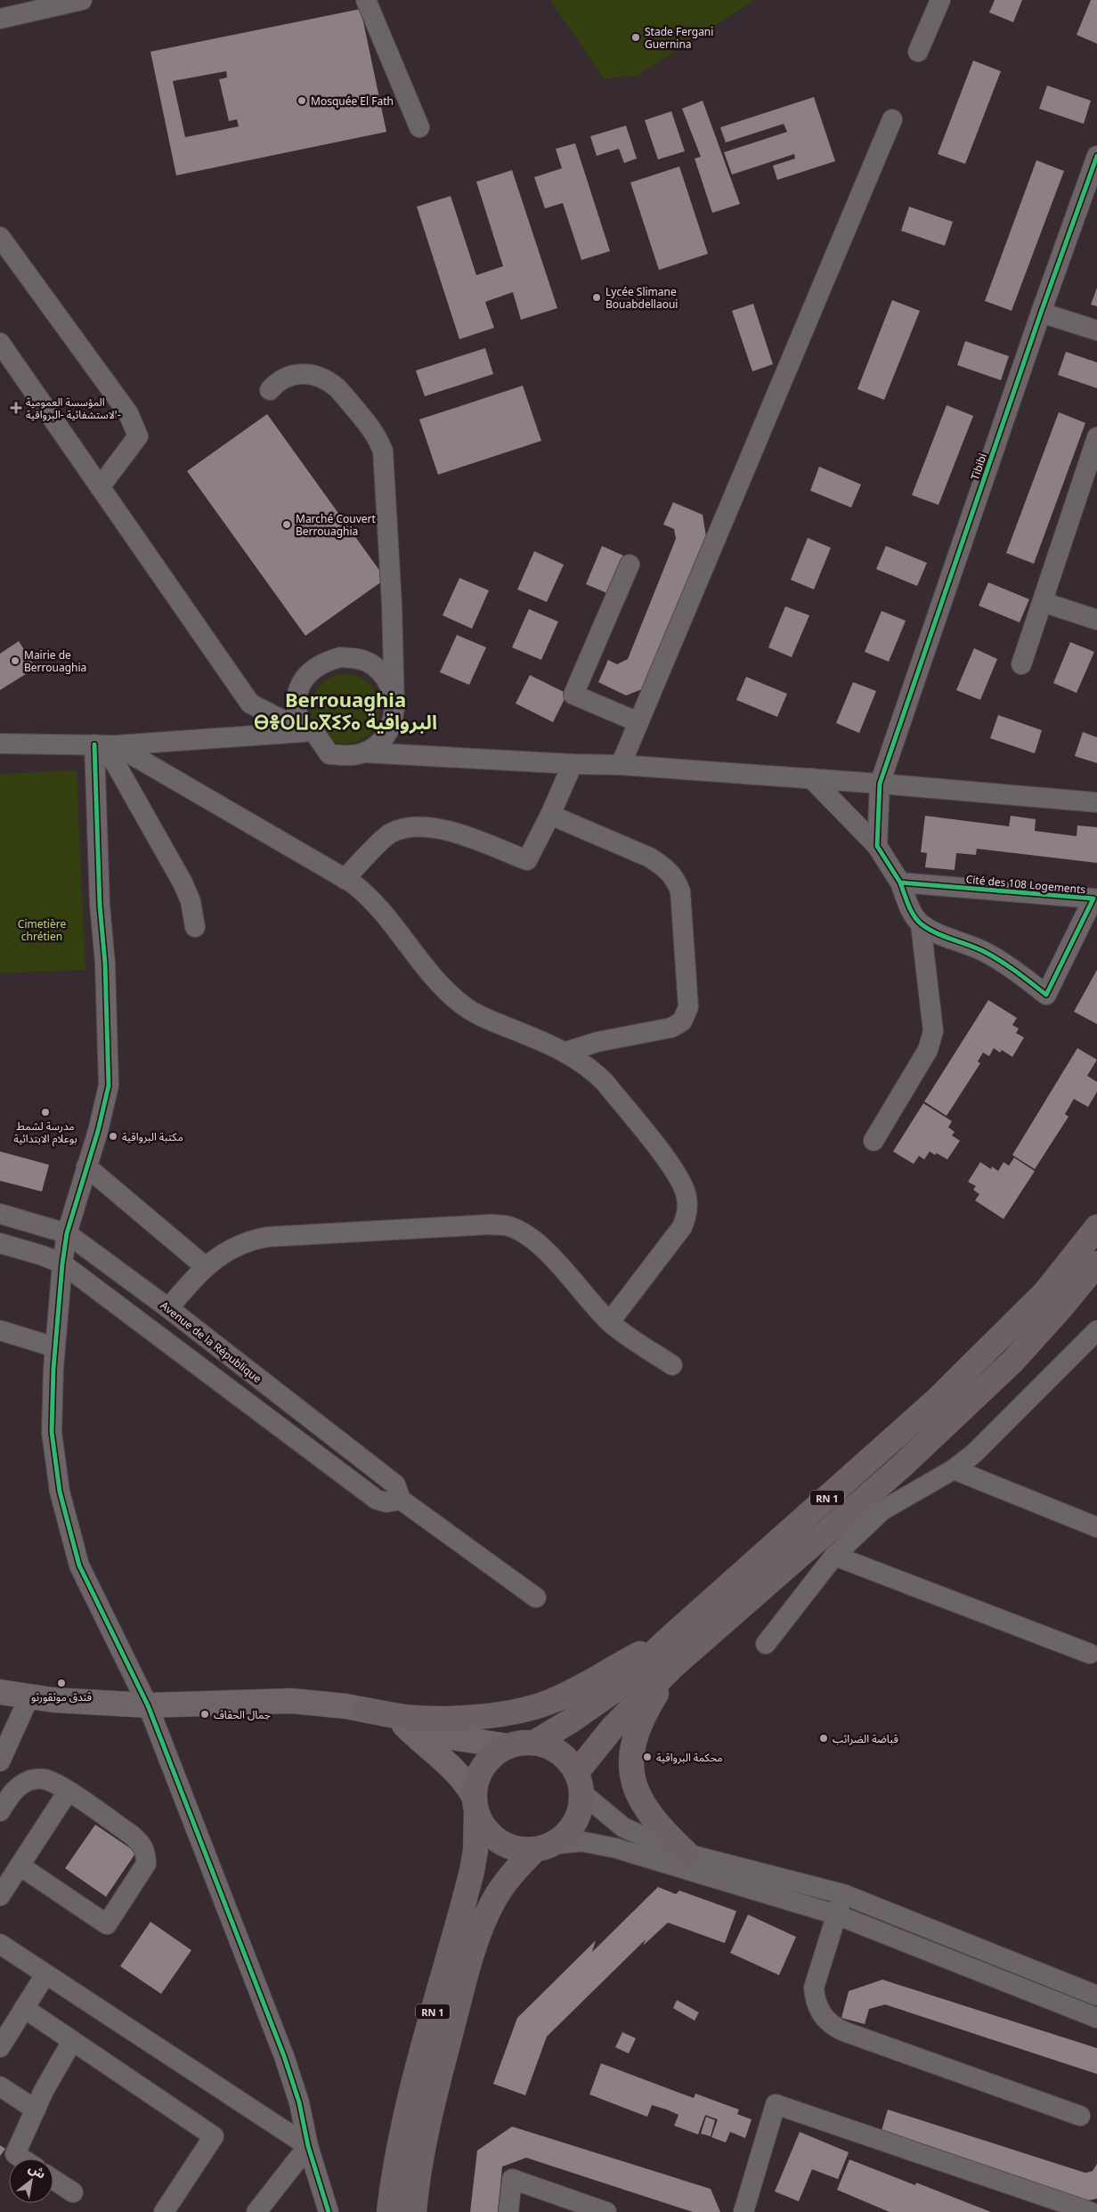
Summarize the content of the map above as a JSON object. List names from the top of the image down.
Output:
{
  "streets": {
    "highway": ["RN 1"],
    "street": ["Tibibi", "Cité des 108 Logements", "Avenue de la République"]
  },
  "districts": ["Berrouaghia ⴱⴻⵔⵡⴰⴳⵉⵢⴰ البرواقية"],
  "parks": ["Cimetière chrétien"],
  "places": {
    "other": [
      "Stade Fergani Guernina",
      "Mosquée El Fath",
      "Lycée Slimane Bouabdellaoui",
      "Marché Couvert Berrouaghia",
      "Mairie de Berrouaghia",
      "مدرسة لشمط بوعلام الابتدائية",
      "مكتبة البرواقية",
      "فندق مونقورنو",
      "جمال الحفاف",
      "قباضة الضرائب",
      "محكمة البرواقية"
    ],
    "health": ["المؤسسة العمومية الاستشفائية -البرواقية-"]
  },
  "north": "top right"
}
